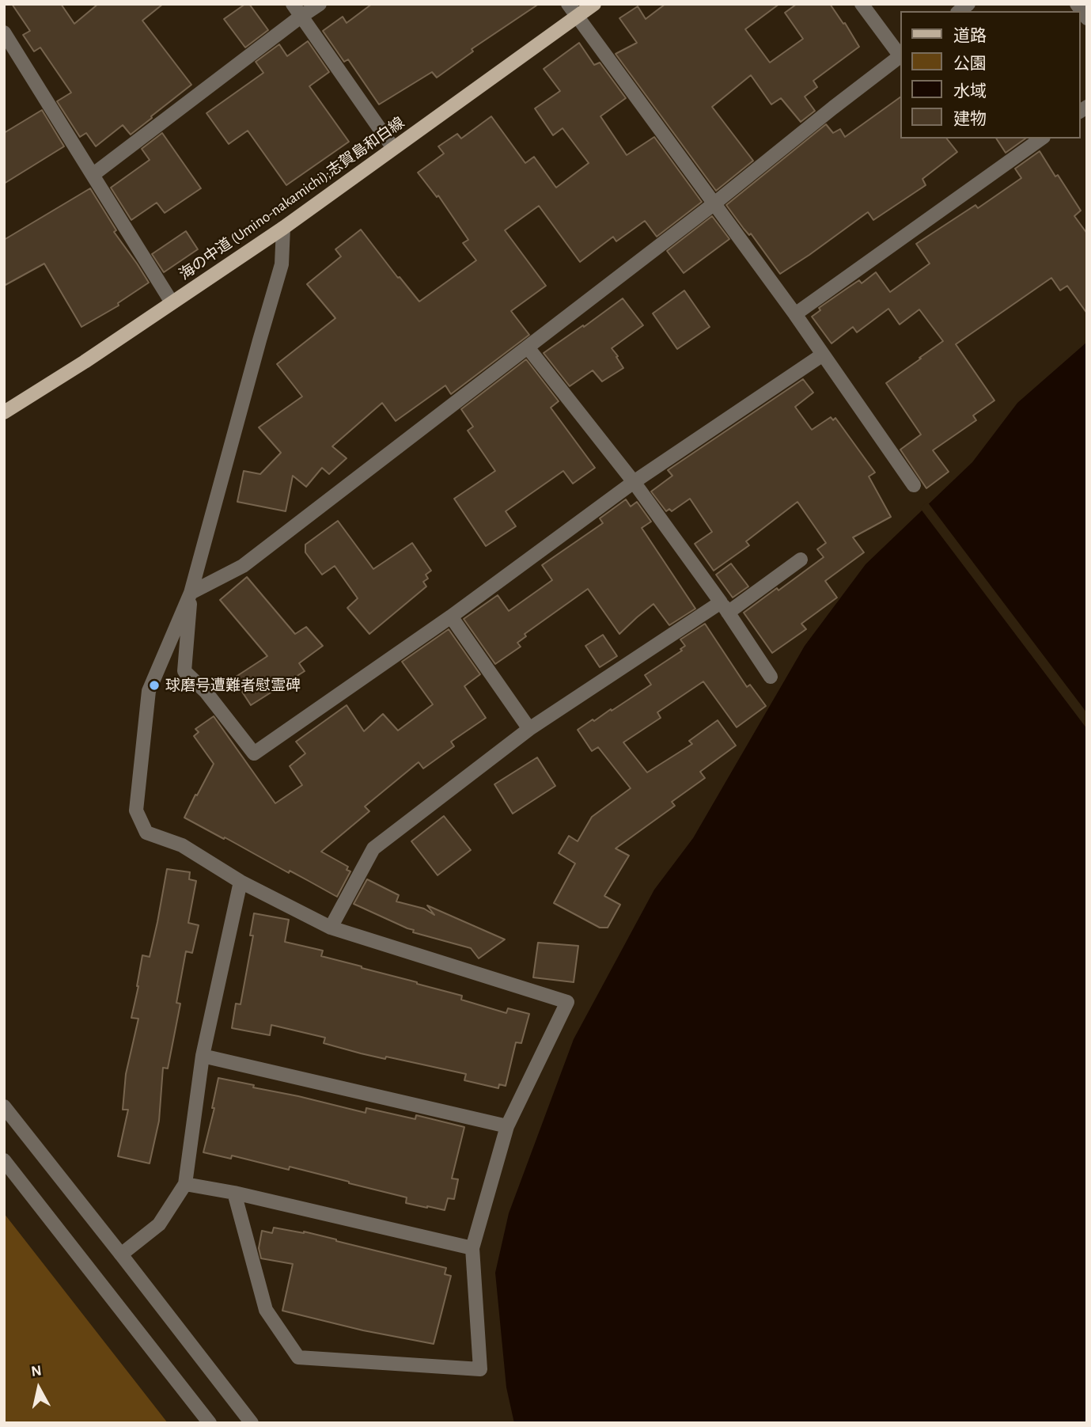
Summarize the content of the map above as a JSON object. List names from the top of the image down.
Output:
{
  "streets": {
    "main road": ["海の中道 (Umino-nakamichi);志賀島和白線"]
  },
  "places": ["球磨号遭難者慰霊碑"],
  "legend": [
    "道路",
    "公園",
    "水域",
    "建物"
  ],
  "north": "top"
}
